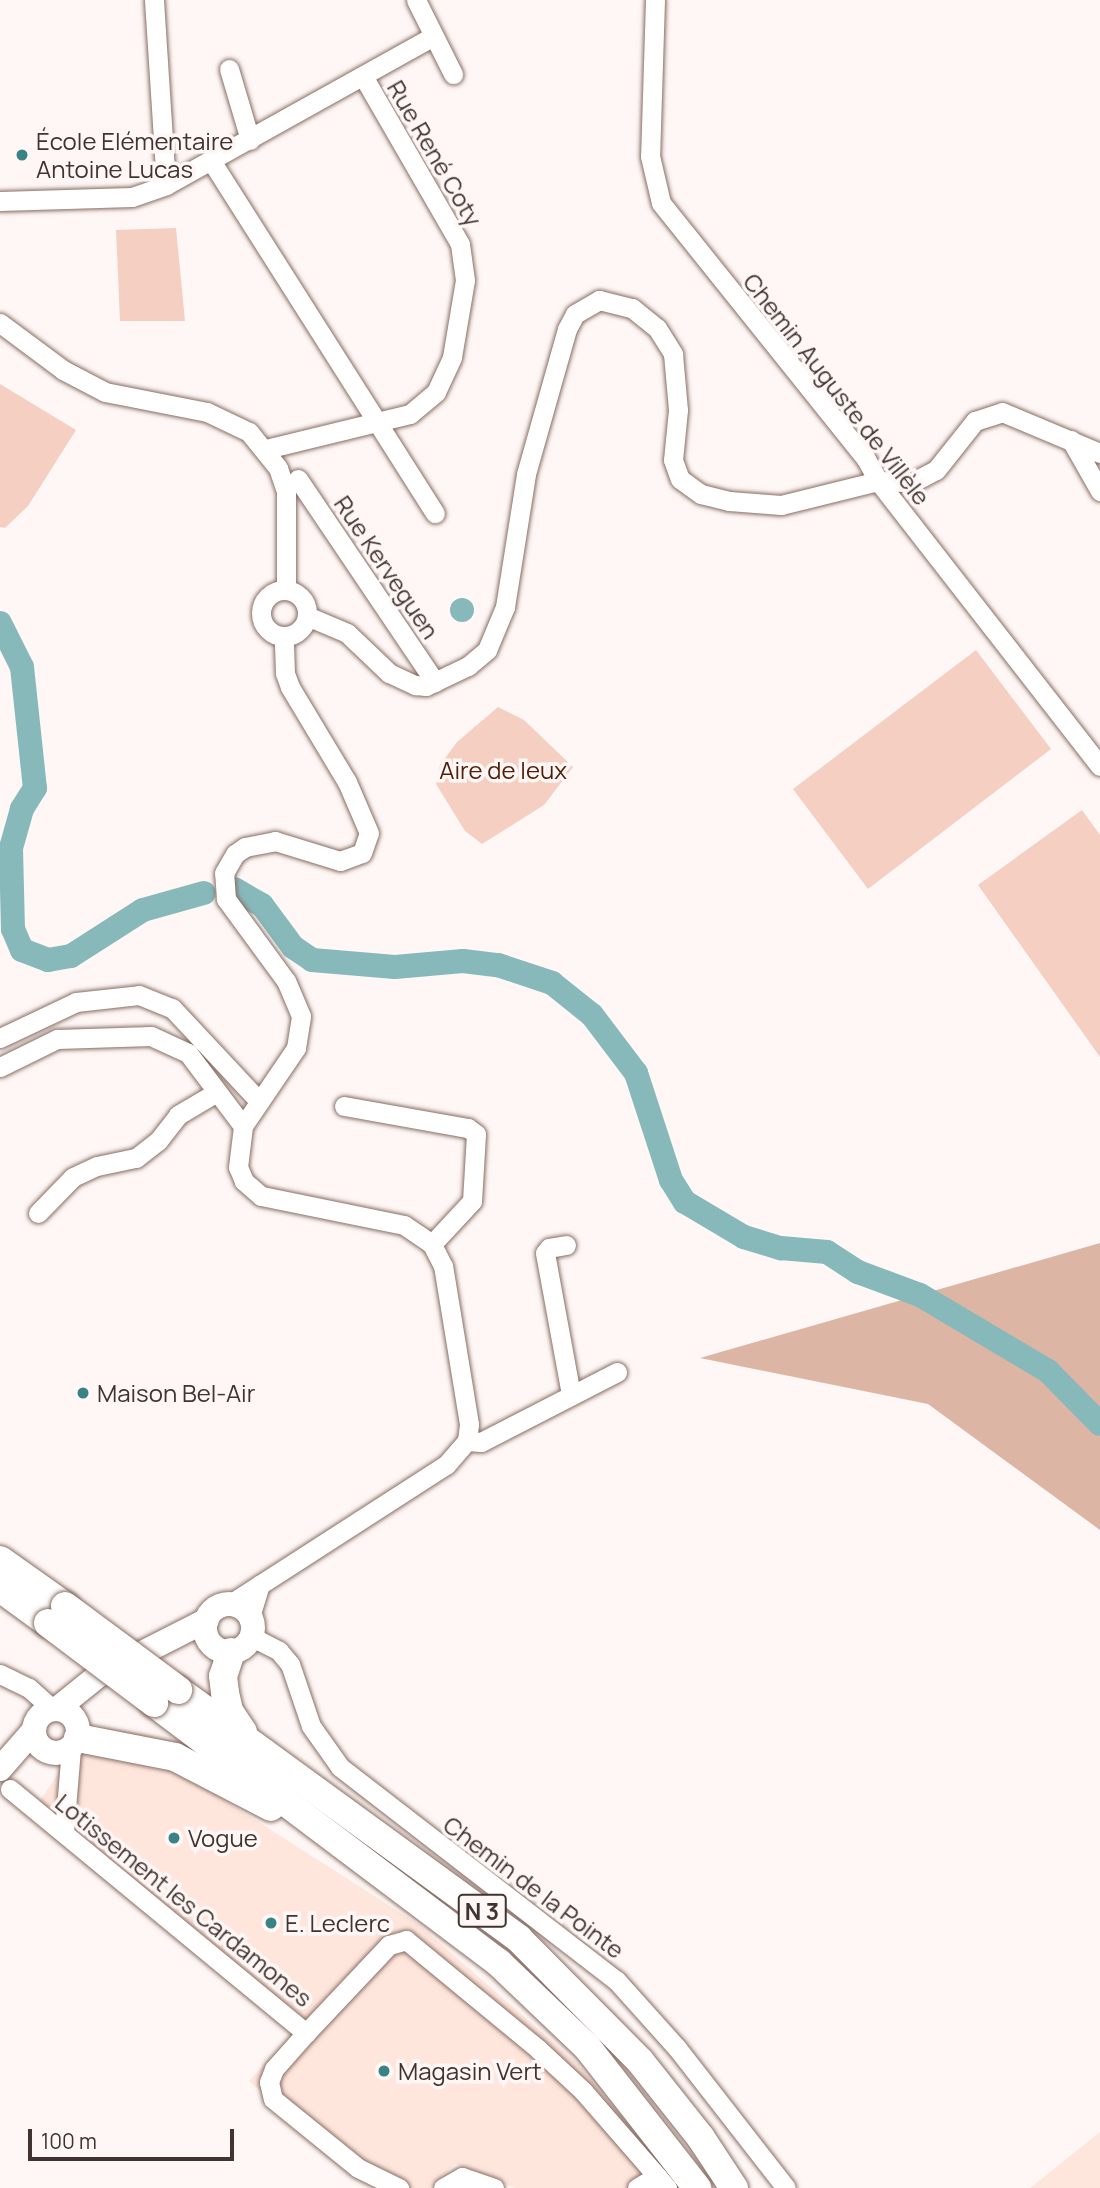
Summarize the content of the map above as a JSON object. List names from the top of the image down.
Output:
{
  "streets": {
    "highway": ["N 3"],
    "street": [
      "Rue René Coty",
      "Chemin Auguste de Villèle",
      "Rue Kerveguen",
      "Chemin de la Pointe",
      "Lotissement les Cardamones"
    ]
  },
  "parks": ["Aire de Ieux"],
  "places": [
    "École Elémentaire Antoine Lucas",
    "Maison Bel-Air",
    "Vogue",
    "E. Leclerc",
    "Magasin Vert"
  ],
  "scale_bar": "100 m"
}
